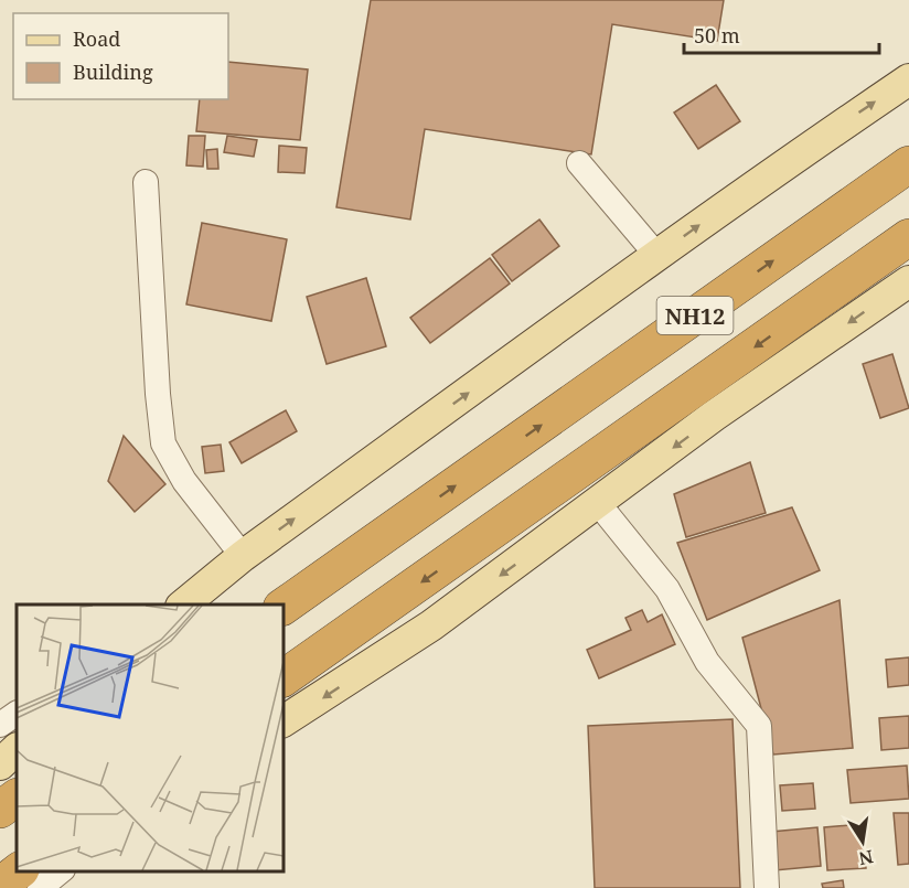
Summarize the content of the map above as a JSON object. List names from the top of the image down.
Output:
{
  "streets": {
    "highway": ["NH12"]
  },
  "legend": ["Road", "Building"],
  "scale_bar": "50 m",
  "north": "bottom"
}
